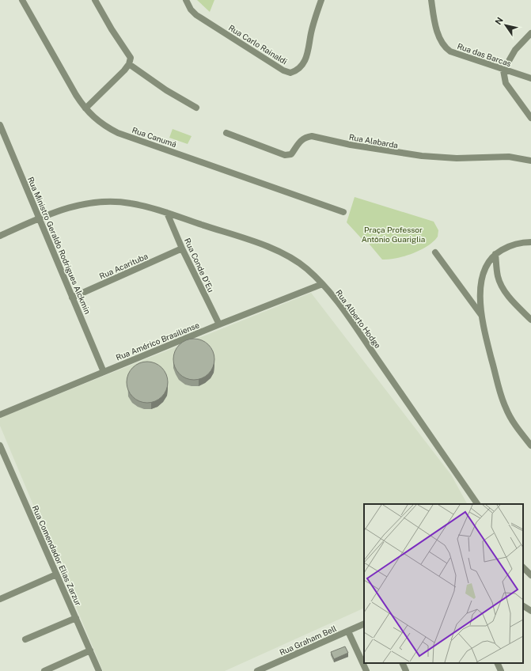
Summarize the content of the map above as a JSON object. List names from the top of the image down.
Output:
{
  "streets": {
    "street": [
      "Rua Carlo Rainaldi",
      "Rua das Barcas",
      "Rua Canumá",
      "Rua Alabarda",
      "Rua Ministro Geraldo Rodrigues Alckmin",
      "Rua Conde D'Eu",
      "Rua Acarituba",
      "Rua Alberto Hodge",
      "Rua Américo Brasiliense",
      "Rua Comendador Elias Zarzur",
      "Rua Graham Bell"
    ]
  },
  "crossings": [
    ["Rua Ministro Geraldo Rodrigues Alckmin", "Rua Acarituba"],
    ["Rua Ministro Geraldo Rodrigues Alckmin", "Rua Alberto Hodge"],
    ["Rua Ministro Geraldo Rodrigues Alckmin", "Rua Américo Brasiliense"],
    ["Rua Conde D'Eu", "Rua Acarituba"],
    ["Rua Conde D'Eu", "Rua Alberto Hodge"],
    ["Rua Conde D'Eu", "Rua Américo Brasiliense"],
    ["Rua Alberto Hodge", "Rua Américo Brasiliense"]
  ],
  "parks": ["Praça Professor Antônio Guariglia"],
  "north": "top left"
}
